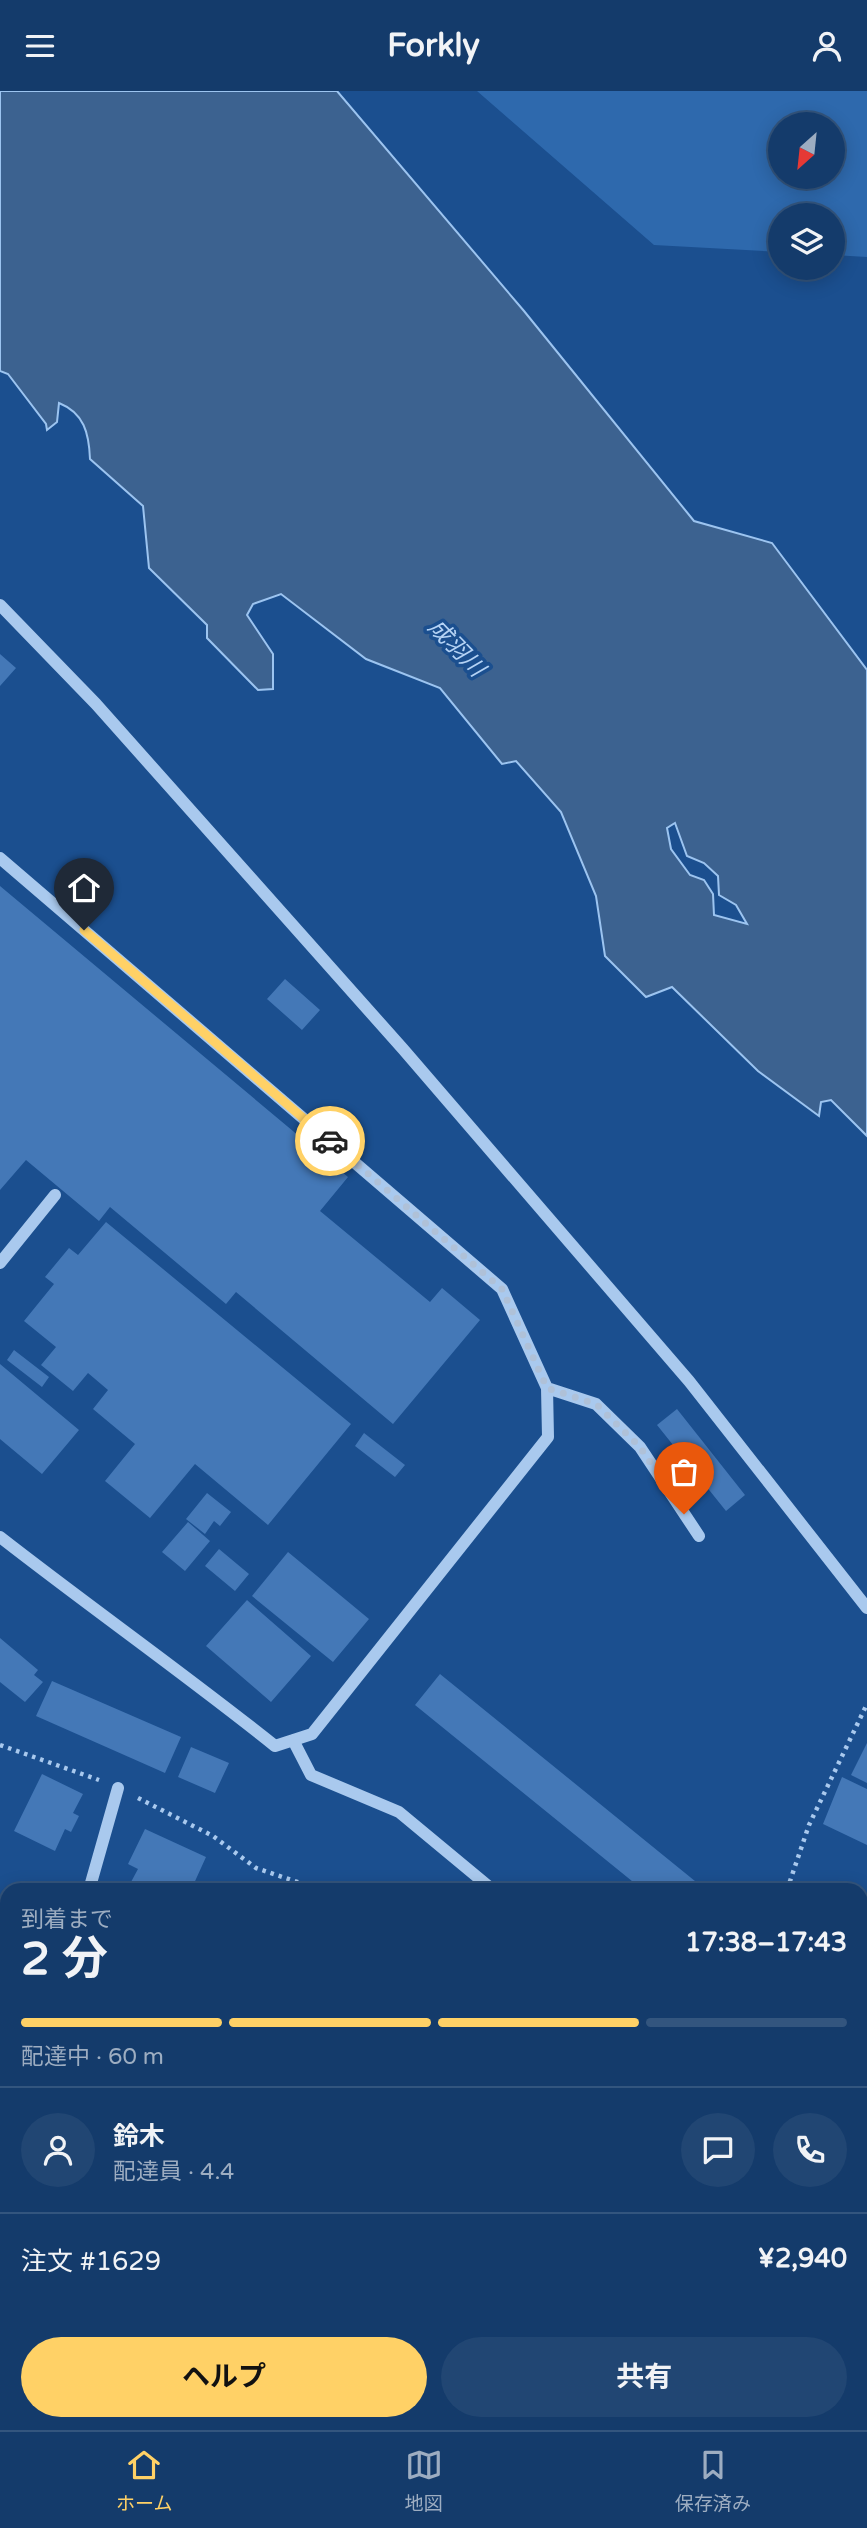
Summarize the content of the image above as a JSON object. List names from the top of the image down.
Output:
{
  "water": ["成羽川"],
  "north": "bottom left",
  "page": {
    "header": "Forkly",
    "heading": ["2 分", "到着まで", "17:38–17:43"],
    "panel": [
      "鈴木",
      "配達員 · 4.4",
      "注文 #1629",
      "¥2,940"
    ],
    "bar": "配達中 · 60 m",
    "buttons": ["ヘルプ", "共有"],
    "tabs": ["ホーム", "地図", "保存済み"]
  }
}
